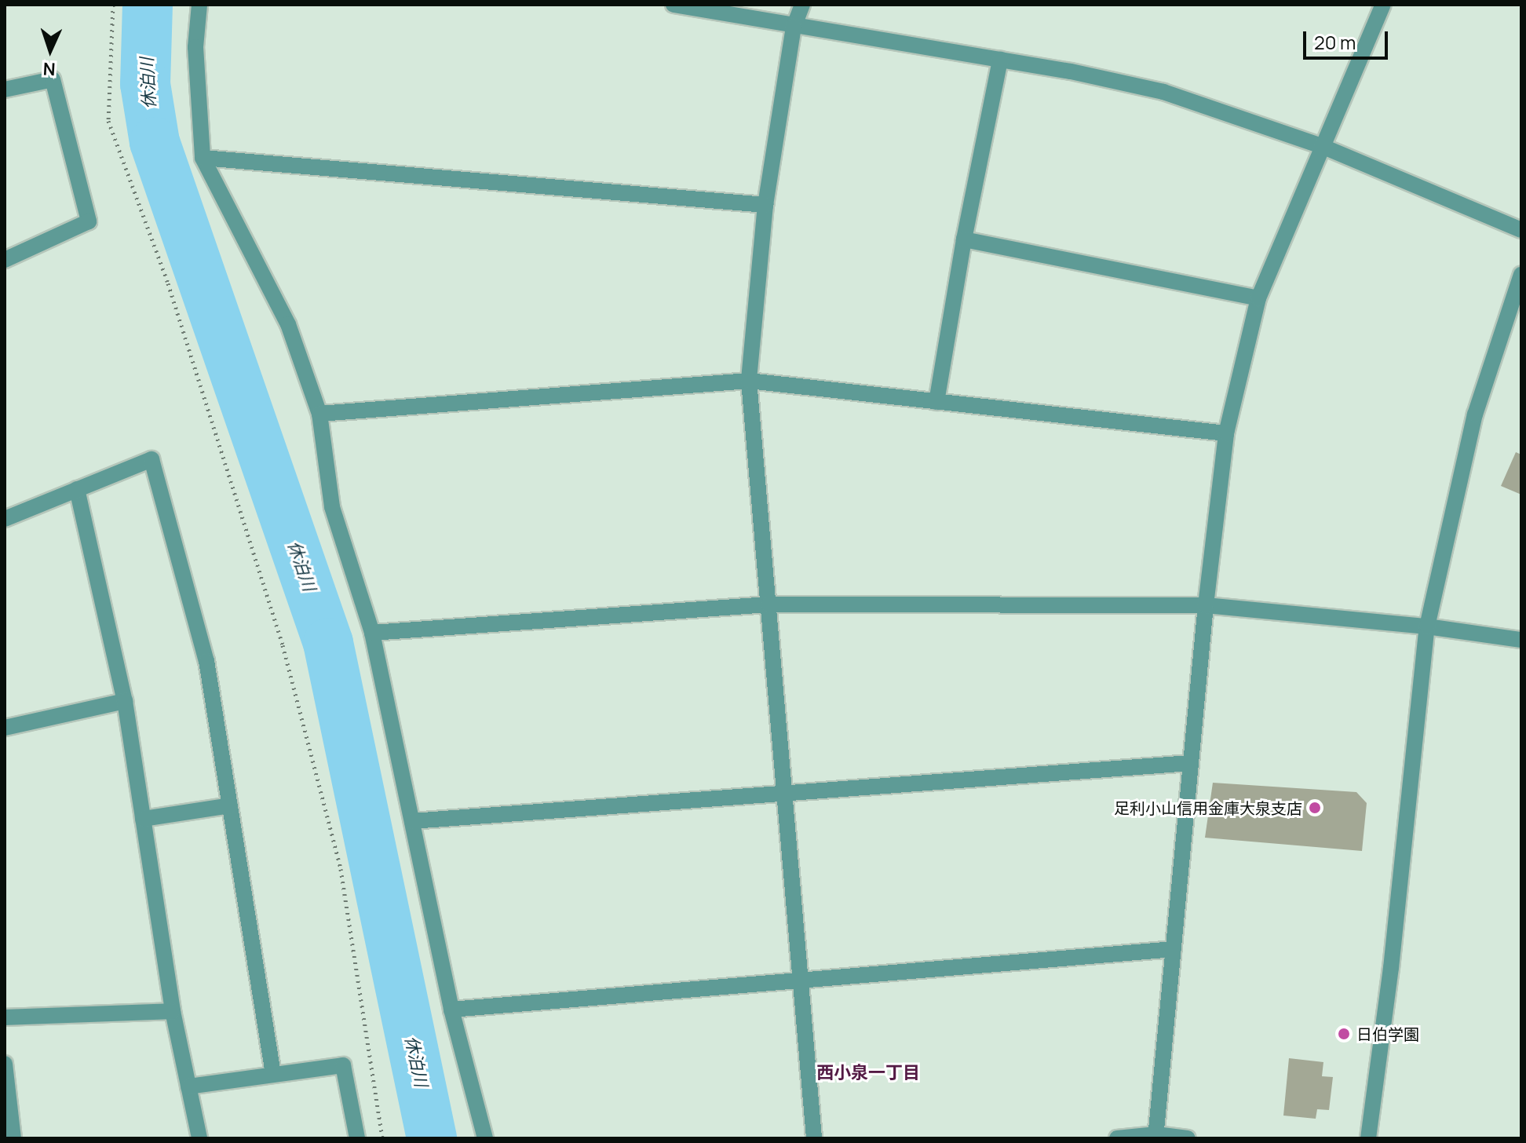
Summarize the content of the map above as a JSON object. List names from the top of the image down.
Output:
{
  "districts": ["西小泉一丁目"],
  "water": ["休泊川"],
  "places": ["足利小山信用金庫大泉支店", "日伯学園"],
  "scale_bar": "20 m",
  "north": "bottom"
}
